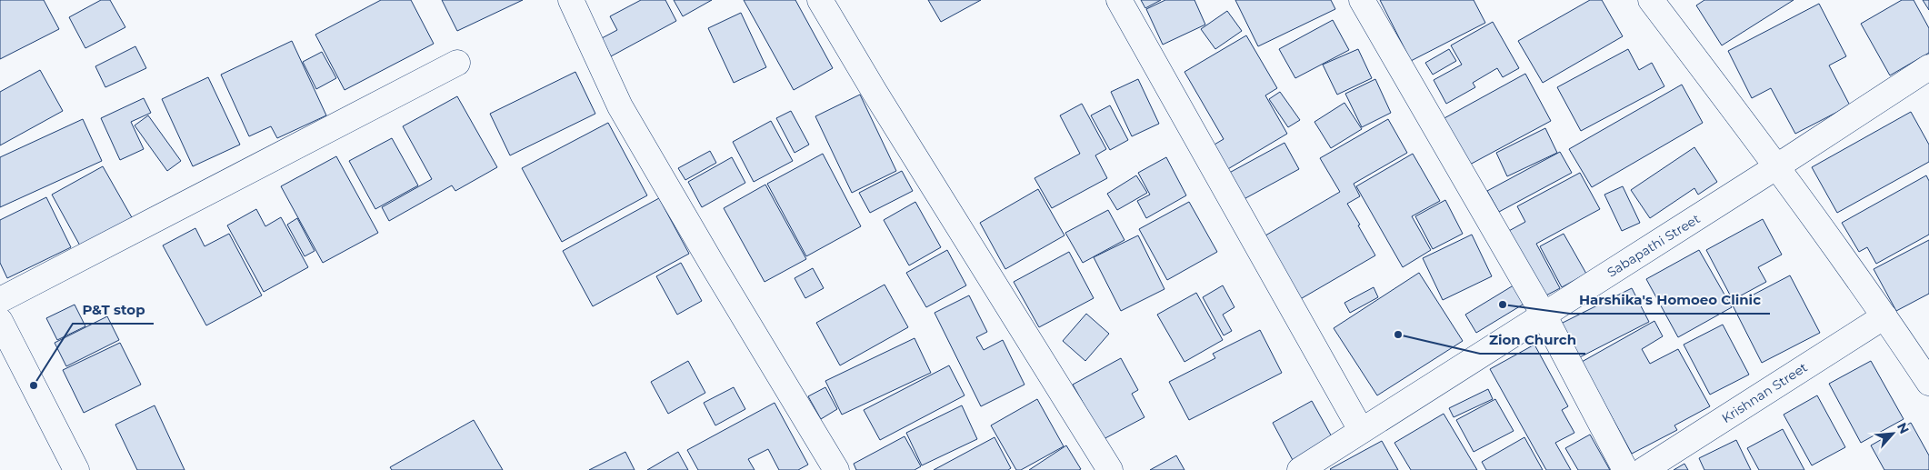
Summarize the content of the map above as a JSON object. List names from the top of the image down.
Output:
{
  "streets": {
    "street": ["Sabapathi Street", "Krishnan Street"]
  },
  "places": ["Harshika's Homoeo Clinic", "Zion Church", "P&T stop"],
  "north": "top right"
}
